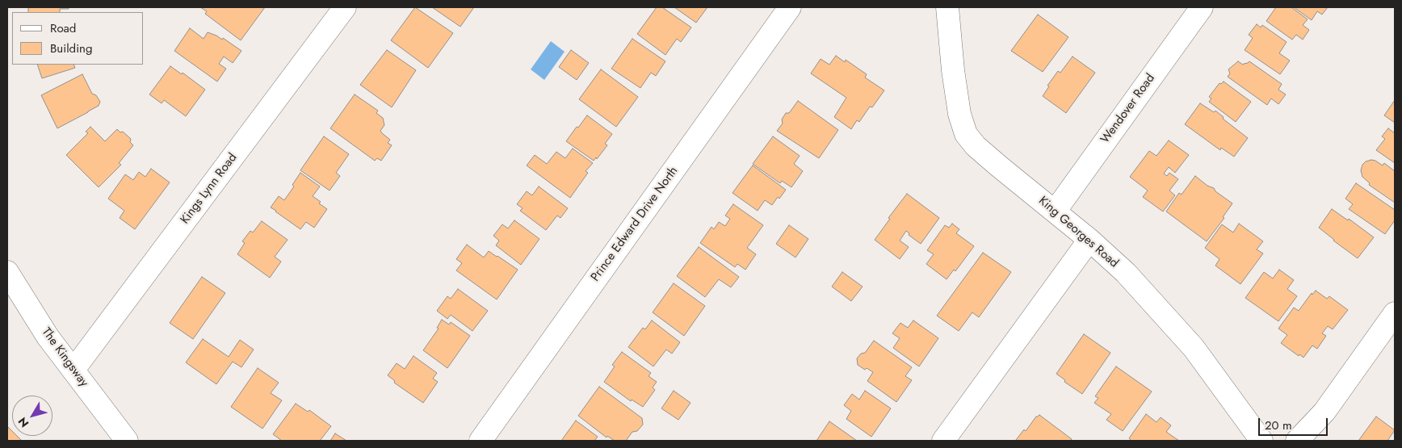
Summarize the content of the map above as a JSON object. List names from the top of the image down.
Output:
{
  "streets": {
    "street": [
      "Wendover Road",
      "Kings Lynn Road",
      "Prince Edward Drive North",
      "King Georges Road",
      "The Kingsway"
    ]
  },
  "crossings": [
    ["Wendover Road", "King Georges Road"],
    ["Kings Lynn Road", "The Kingsway"]
  ],
  "legend": ["Road", "Building"],
  "scale_bar": "20 m",
  "north": "bottom left"
}
